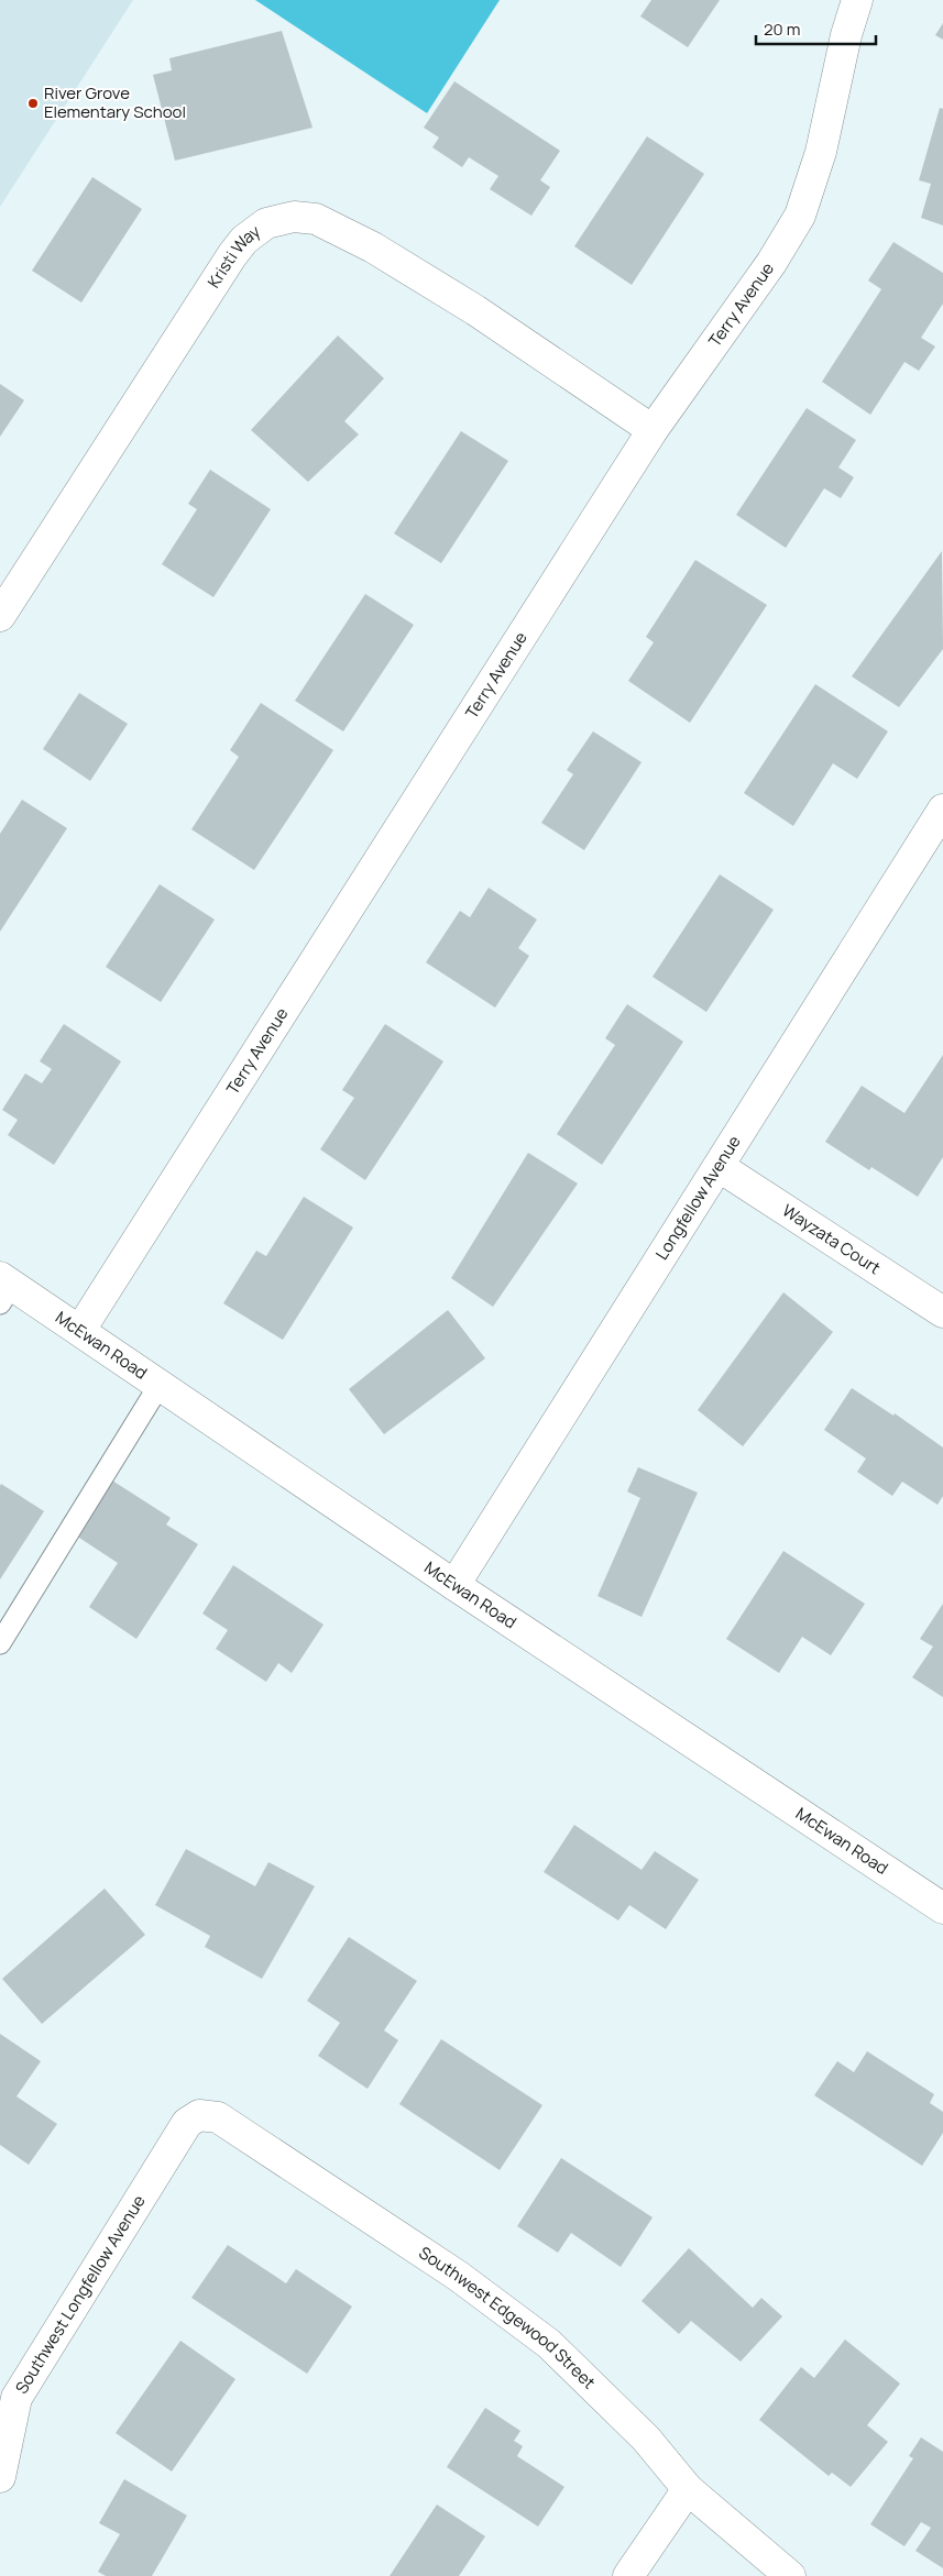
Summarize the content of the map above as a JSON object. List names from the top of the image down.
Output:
{
  "streets": {
    "street": [
      "Kristi Way",
      "Terry Avenue",
      "Longfellow Avenue",
      "Wayzata Court",
      "McEwan Road",
      "Southwest Longfellow Avenue",
      "Southwest Edgewood Street"
    ]
  },
  "crossings": [
    ["Kristi Way", "Terry Avenue"],
    ["Terry Avenue", "McEwan Road"],
    ["Longfellow Avenue", "Wayzata Court"],
    ["Longfellow Avenue", "McEwan Road"],
    ["Southwest Longfellow Avenue", "Southwest Edgewood Street"]
  ],
  "places": ["River Grove Elementary School"],
  "scale_bar": "20 m"
}
